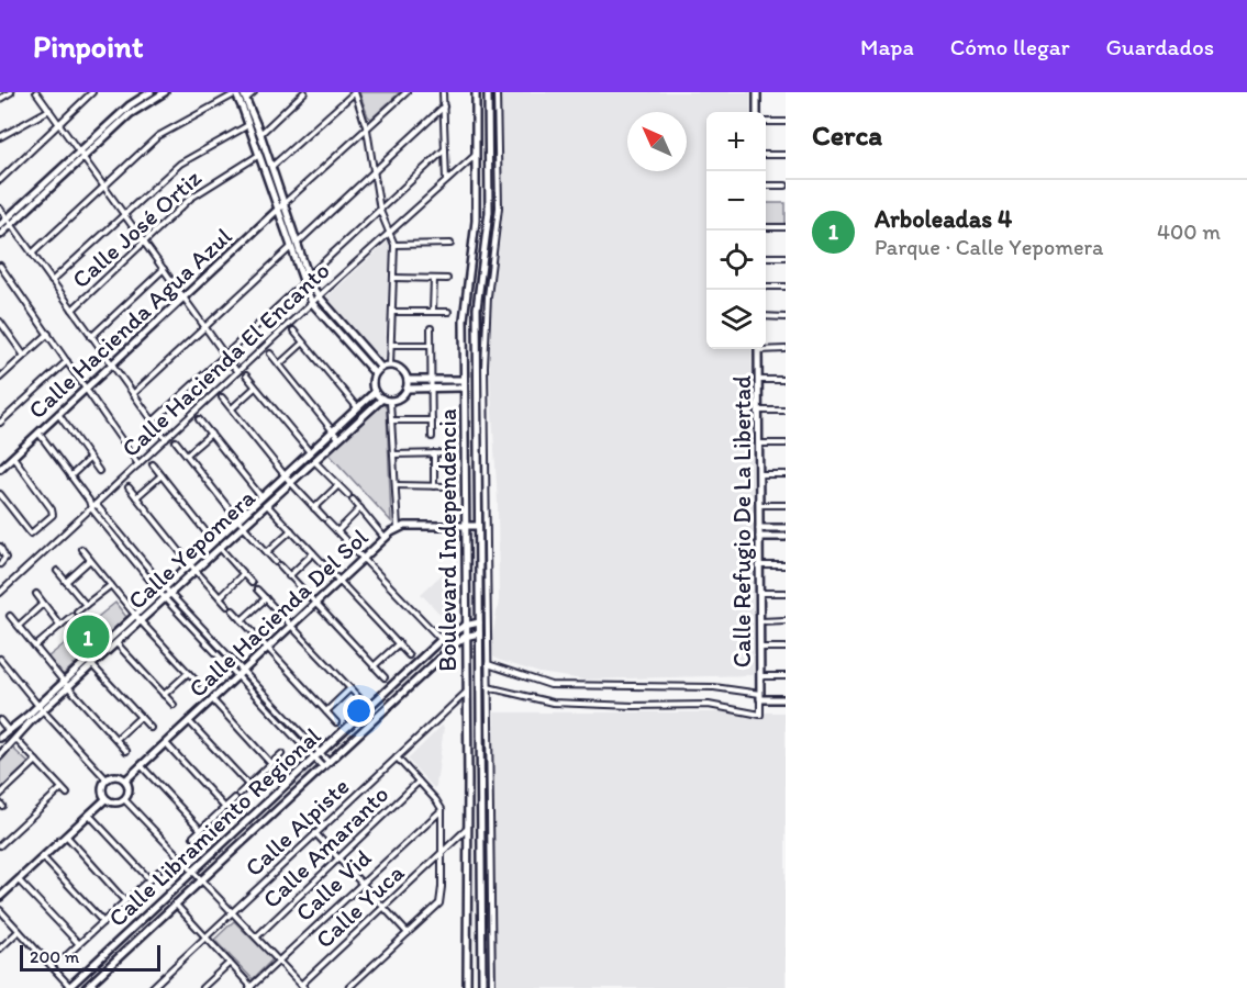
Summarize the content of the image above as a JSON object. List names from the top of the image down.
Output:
{
  "streets": {
    "street": [
      "Calle José Ortiz",
      "Calle Hacienda Agua Azul",
      "Calle Hacienda El Encanto",
      "Calle Refugio De La Libertad",
      "Boulevard Independencia",
      "Calle Yepomera",
      "Calle Hacienda Del Sol",
      "Calle Libramiento Regional",
      "Calle Alpiste",
      "Calle Amaranto",
      "Calle Vid",
      "Calle Yuca"
    ]
  },
  "crossings": [
    ["Calle Hacienda El Encanto", "Boulevard Independencia"],
    ["Boulevard Independencia", "Calle Hacienda Del Sol"],
    ["Boulevard Independencia", "Calle Libramiento Regional"],
    ["Boulevard Independencia", "Calle Alpiste"],
    ["Boulevard Independencia", "Calle Yuca"]
  ],
  "scale_bar": "200 m",
  "north": "top left",
  "page": {
    "header": "Pinpoint",
    "nav": ["Mapa", "Cómo llegar", "Guardados"],
    "heading": "Cerca",
    "map_buttons": ["+", "−"],
    "list": [
      {
        "mark": "1",
        "name": "Arboleadas 4",
        "note": "Parque · Calle Yepomera",
        "value": "400 m"
      }
    ],
    "pins": "1",
    "scale": "200 m"
  }
}
